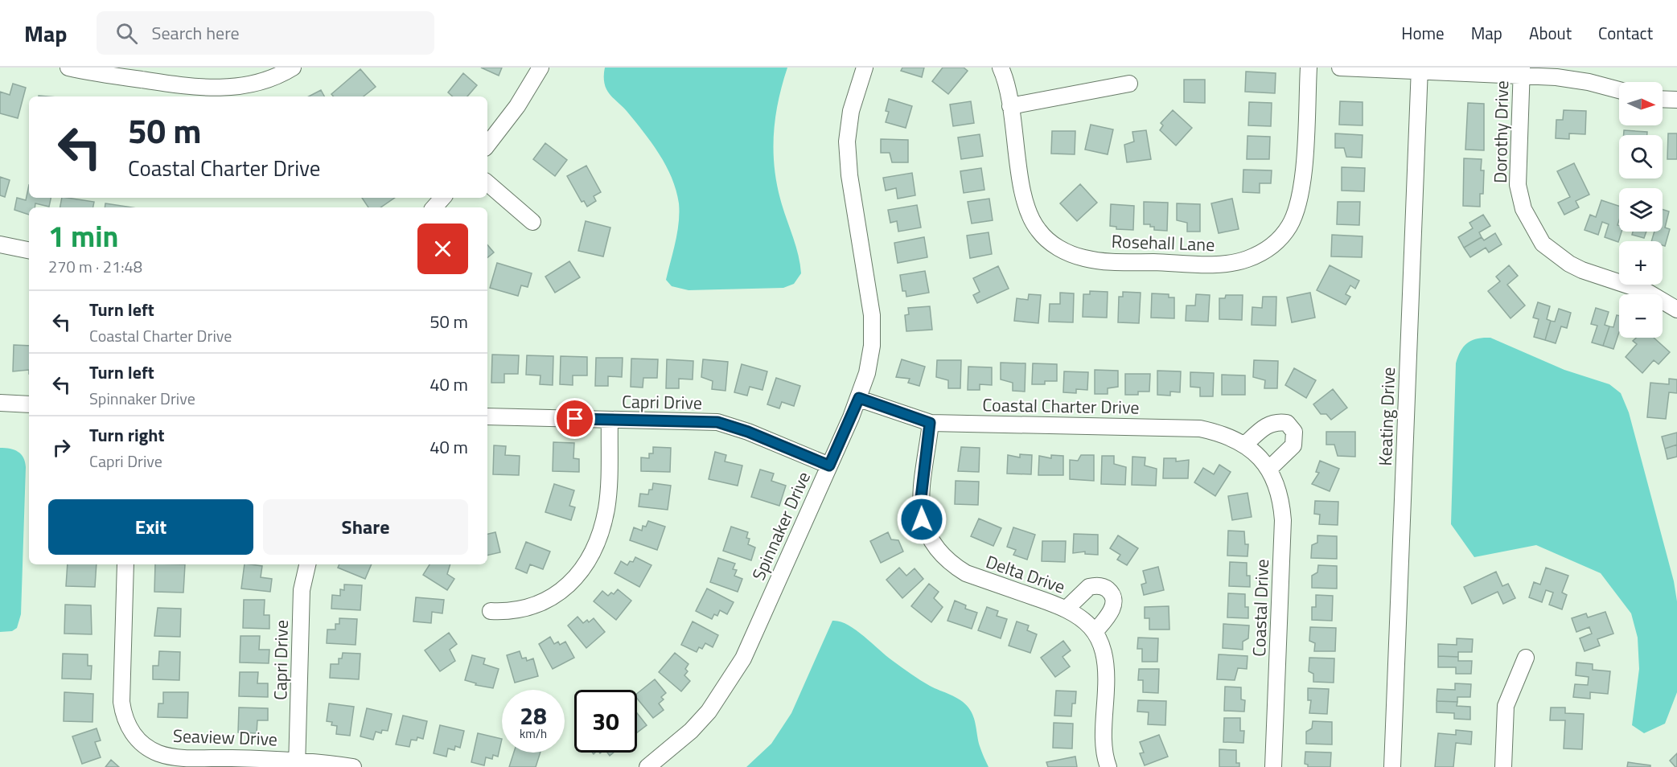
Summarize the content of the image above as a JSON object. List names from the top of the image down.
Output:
{
  "streets": {
    "street": [
      "Dorothy Drive",
      "Rosehall Lane",
      "Capri Drive",
      "Coastal Charter Drive",
      "Keating Drive",
      "Spinnaker Drive",
      "Delta Drive",
      "Coastal Drive",
      "Seaview Drive"
    ]
  },
  "crossings": [
    ["Capri Drive", "Spinnaker Drive"],
    ["Capri Drive", "Seaview Drive"],
    ["Coastal Charter Drive", "Spinnaker Drive"],
    ["Coastal Charter Drive", "Delta Drive"],
    ["Coastal Charter Drive", "Coastal Drive"]
  ],
  "north": "right",
  "page": {
    "header": "Map",
    "search": "Search here",
    "nav": [
      "Home",
      "Map",
      "About",
      "Contact"
    ],
    "map_buttons": ["+", "−"],
    "turn": ["50 m", "Coastal Charter Drive"],
    "heading": ["1 min", "270 m · 21:48"],
    "list": [
      {
        "name": "Turn left",
        "note": "Coastal Charter Drive",
        "value": "50 m"
      },
      {
        "name": "Turn left",
        "note": "Spinnaker Drive",
        "value": "40 m"
      },
      {
        "name": "Turn right",
        "note": "Capri Drive",
        "value": "40 m"
      }
    ],
    "buttons": ["Exit", "Share"],
    "speed": "28 km/h",
    "limit": "30"
  }
}
